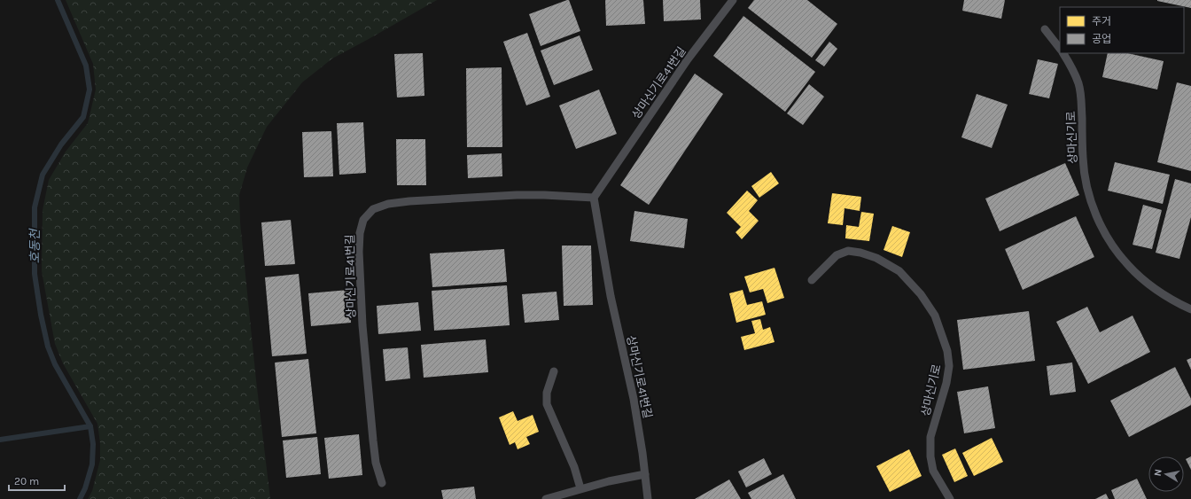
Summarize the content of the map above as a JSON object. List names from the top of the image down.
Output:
{
  "streets": {
    "lane": ["상마신기로41번길", "상마신기로"]
  },
  "water": ["호동천"],
  "legend": ["주거", "공업"],
  "scale_bar": "20 m",
  "north": "left"
}
